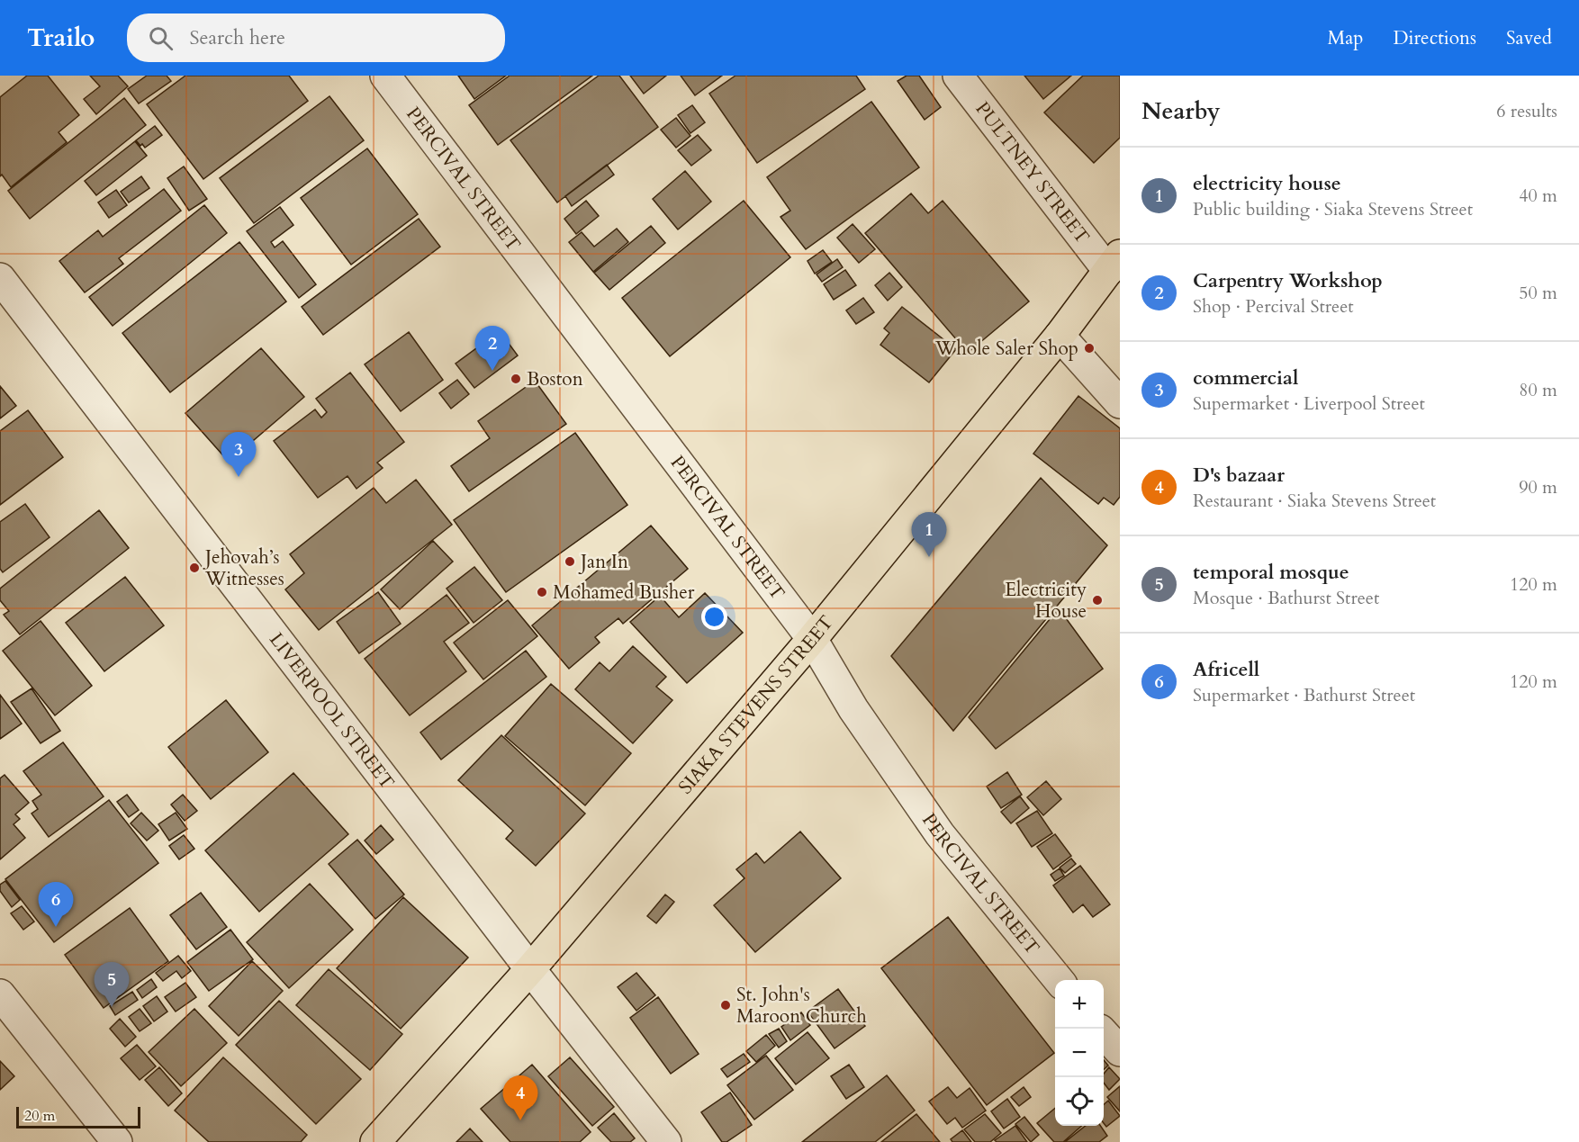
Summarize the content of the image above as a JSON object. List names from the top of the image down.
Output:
{
  "streets": {
    "main road": ["SIAKA STEVENS STREET"],
    "street": ["PULTNEY STREET", "PERCIVAL STREET", "LIVERPOOL STREET"]
  },
  "crossings": [
    ["PULTNEY STREET", "SIAKA STEVENS STREET"],
    ["PERCIVAL STREET", "SIAKA STEVENS STREET"],
    ["SIAKA STEVENS STREET", "LIVERPOOL STREET"]
  ],
  "places": [
    "Whole Saler Shop",
    "Boston",
    "Jan In",
    "Jehovah’s Witnesses",
    "Mohamed Busher",
    "Electricity House",
    "St. John's Maroon Church"
  ],
  "scale_bar": "20 m",
  "page": {
    "header": "Trailo",
    "search": "Search here",
    "nav": ["Map", "Directions", "Saved"],
    "heading": ["Nearby", "6 results"],
    "list": [
      {
        "mark": "1",
        "name": "electricity house",
        "note": "Public building · Siaka Stevens Street",
        "value": "40 m"
      },
      {
        "mark": "2",
        "name": "Carpentry Workshop",
        "note": "Shop · Percival Street",
        "value": "50 m"
      },
      {
        "mark": "3",
        "name": "commercial",
        "note": "Supermarket · Liverpool Street",
        "value": "80 m"
      },
      {
        "mark": "4",
        "name": "D's bazaar",
        "note": "Restaurant · Siaka Stevens Street",
        "value": "90 m"
      },
      {
        "mark": "5",
        "name": "temporal mosque",
        "note": "Mosque · Bathurst Street",
        "value": "120 m"
      },
      {
        "mark": "6",
        "name": "Africell",
        "note": "Supermarket · Bathurst Street",
        "value": "120 m"
      }
    ],
    "pins": [
      "2",
      "3",
      "1",
      "6",
      "5",
      "4"
    ],
    "map_buttons": ["+", "−"],
    "scale": "20 m"
  }
}
